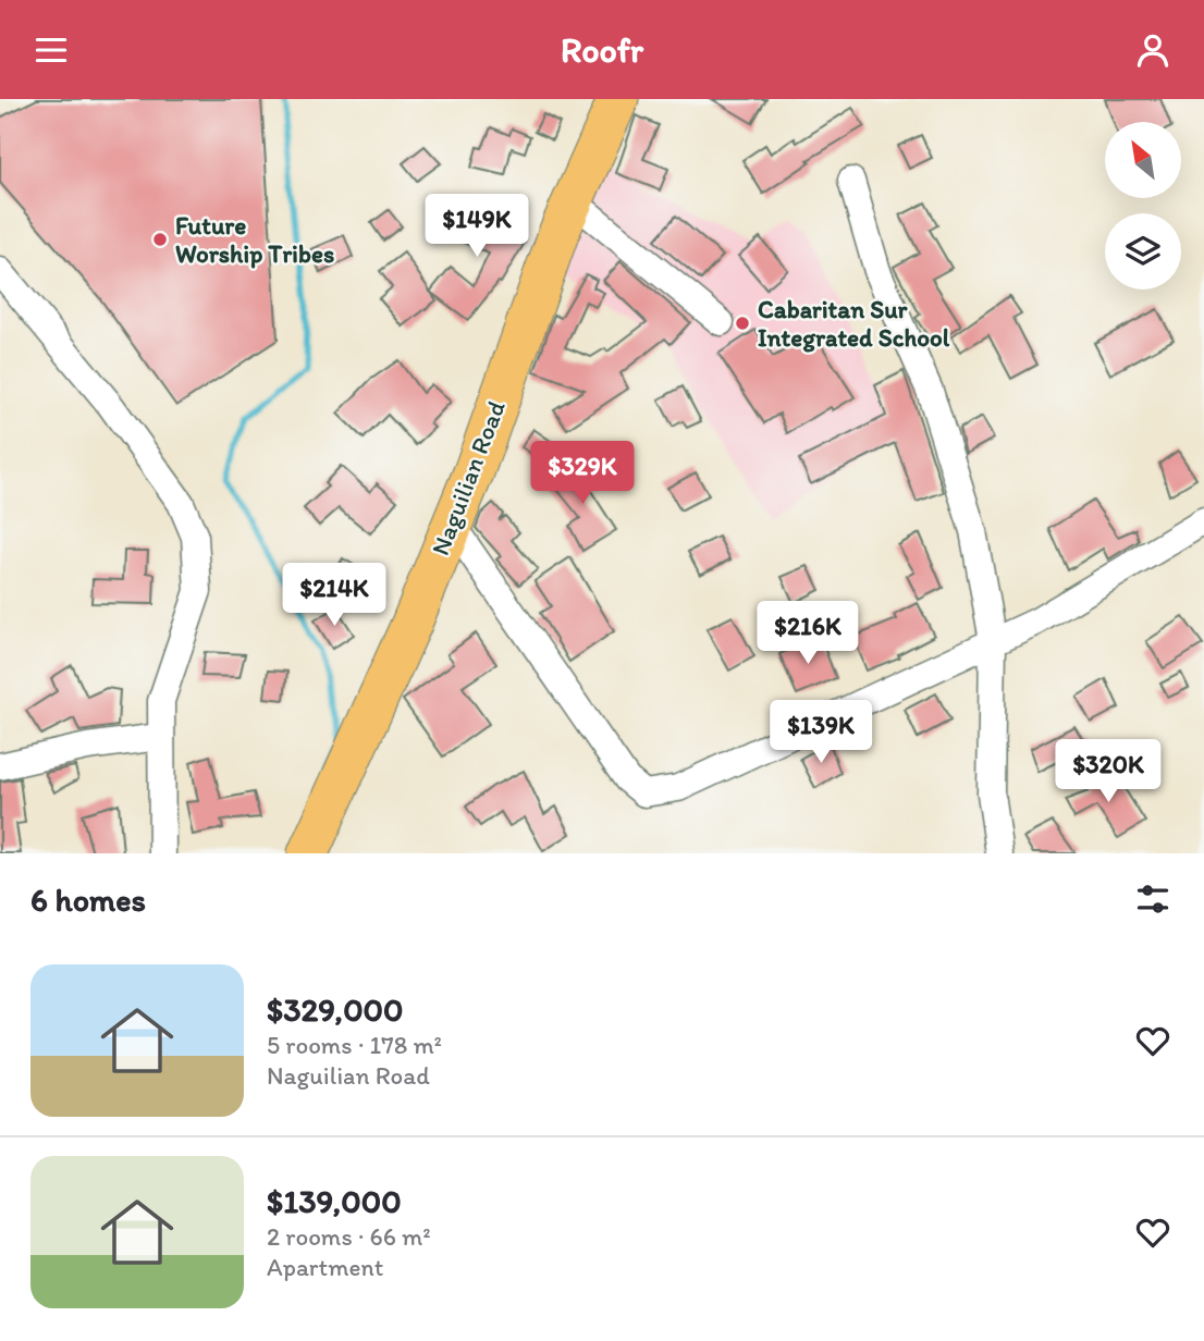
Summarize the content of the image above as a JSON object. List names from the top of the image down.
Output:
{
  "streets": {
    "highway": ["Naguilian Road"]
  },
  "places": ["Future Worship Tribes", "Cabaritan Sur Integrated School"],
  "north": "top left",
  "page": {
    "header": "Roofr",
    "price": [
      "$149K",
      "$329K",
      "$214K",
      "$216K",
      "$139K",
      "$320K"
    ],
    "heading": "6 homes",
    "list": [
      {
        "name": "$329,000",
        "note": "5 rooms · 178 m² · Naguilian Road"
      },
      {
        "name": "$139,000",
        "note": "2 rooms · 66 m² · Apartment"
      }
    ]
  }
}
